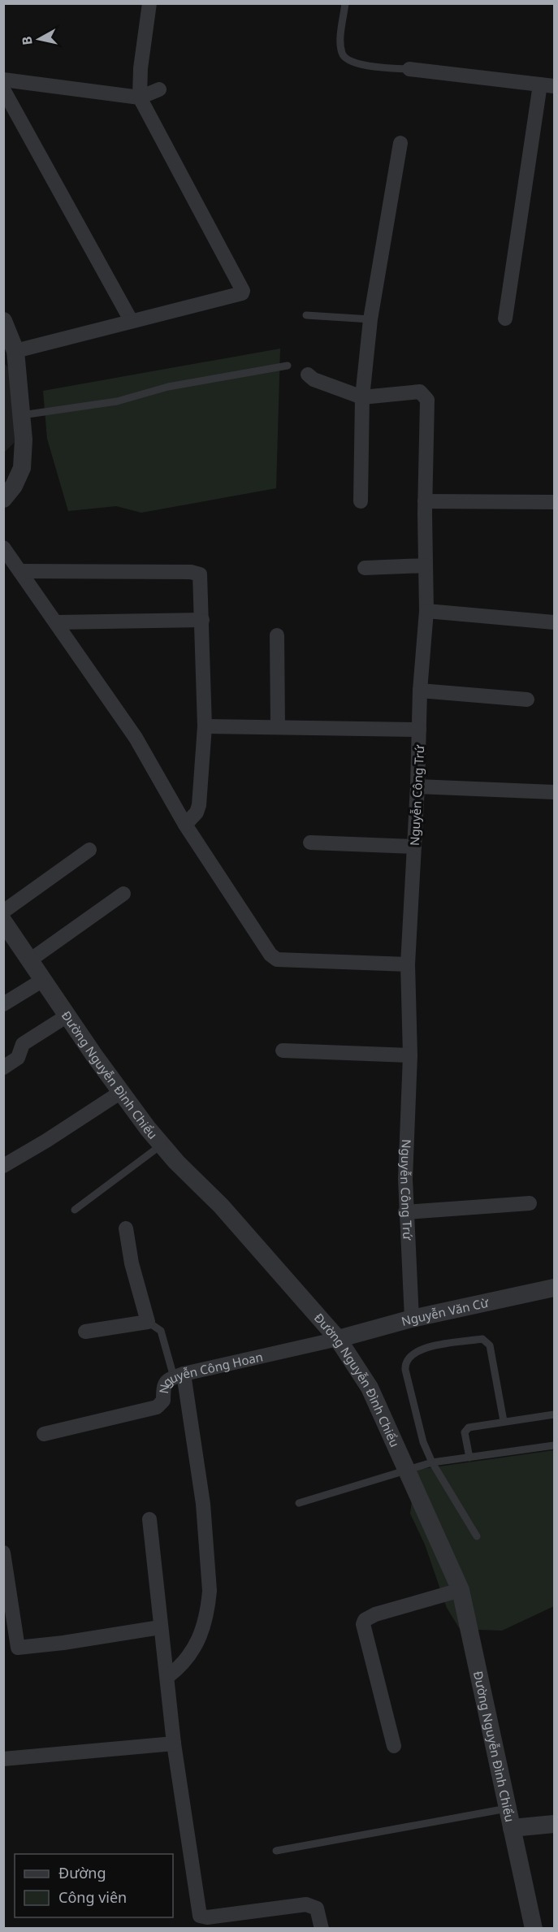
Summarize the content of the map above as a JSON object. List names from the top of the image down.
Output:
{
  "streets": {
    "street": [
      "Nguyễn Công Trứ",
      "Đường Nguyễn Đình Chiểu",
      "Nguyễn Văn Cừ",
      "Nguyễn Công Hoan"
    ]
  },
  "crossings": [
    ["Nguyễn Công Trứ", "Nguyễn Văn Cừ"],
    ["Đường Nguyễn Đình Chiểu", "Nguyễn Văn Cừ"],
    ["Đường Nguyễn Đình Chiểu", "Nguyễn Công Hoan"],
    ["Nguyễn Văn Cừ", "Nguyễn Công Hoan"]
  ],
  "legend": ["Đường", "Công viên"],
  "north": "left"
}
